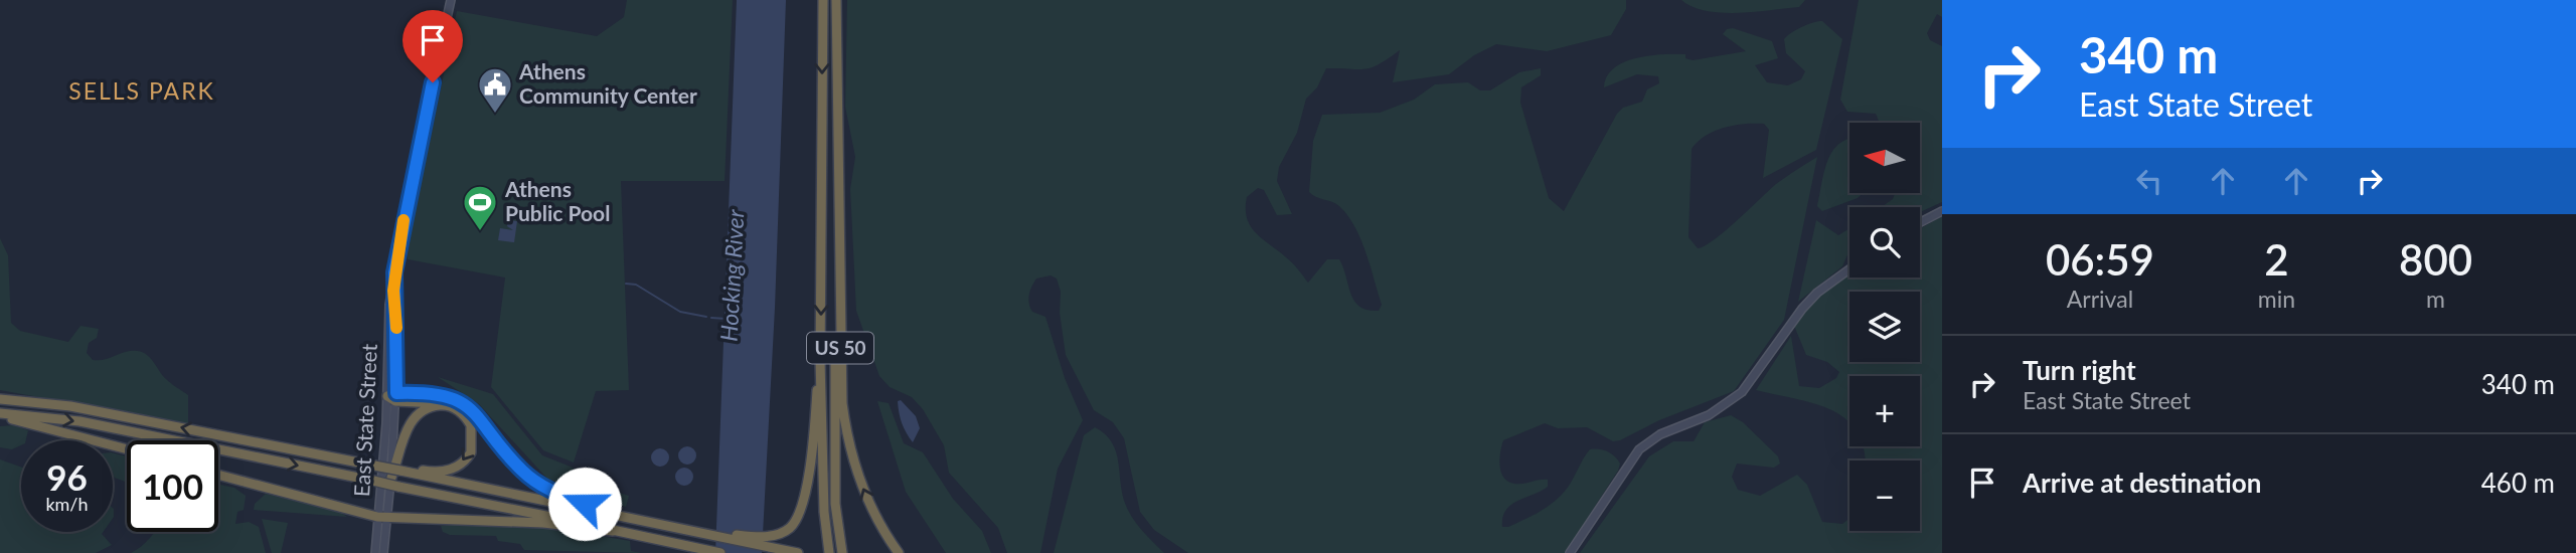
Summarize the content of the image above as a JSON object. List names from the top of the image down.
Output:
{
  "streets": {
    "highway": ["US 50"],
    "main road": ["East State Street"]
  },
  "districts": ["SELLS PARK"],
  "water": ["Hocking River"],
  "places": {
    "public building": ["Athens Community Center"],
    "sports": ["Athens Public Pool"]
  },
  "north": "left",
  "page": {
    "turn": ["340 m", "East State Street"],
    "map_buttons": ["+", "−"],
    "eta": [
      "06:59",
      "Arrival",
      "2",
      "min",
      "800",
      "m"
    ],
    "list": [
      {
        "name": "Turn right",
        "note": "East State Street",
        "value": "340 m"
      },
      {
        "name": "Arrive at destination",
        "value": "460 m"
      }
    ],
    "speed": "96 km/h",
    "limit": "100"
  }
}
